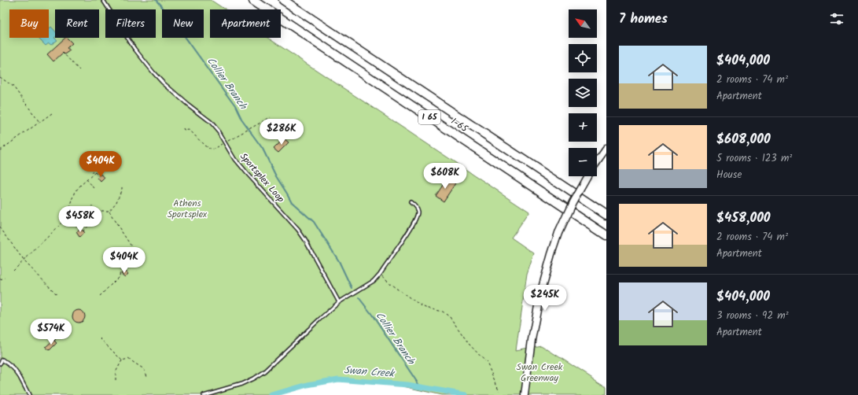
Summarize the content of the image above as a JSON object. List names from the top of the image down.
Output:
{
  "streets": {
    "highway": ["I 65", "I-65"],
    "lane": ["Sportsplex Loop"]
  },
  "water": ["Collier Branch", "Swan Creek"],
  "parks": ["Athens Sportsplex", "Swan Creek Greenway"],
  "north": "top left",
  "page": {
    "heading": "7 homes",
    "map_buttons": ["+", "−"],
    "chip": [
      "Buy",
      "Rent",
      "Filters",
      "New",
      "Apartment"
    ],
    "list": [
      {
        "name": "$404,000",
        "note": "2 rooms · 74 m² · Apartment"
      },
      {
        "name": "$608,000",
        "note": "5 rooms · 123 m² · House"
      },
      {
        "name": "$458,000",
        "note": "2 rooms · 74 m² · Apartment"
      },
      {
        "name": "$404,000",
        "note": "3 rooms · 92 m² · Apartment"
      }
    ],
    "price": [
      "$286K",
      "$404K",
      "$608K",
      "$458K",
      "$404K",
      "$245K",
      "$574K"
    ]
  }
}
